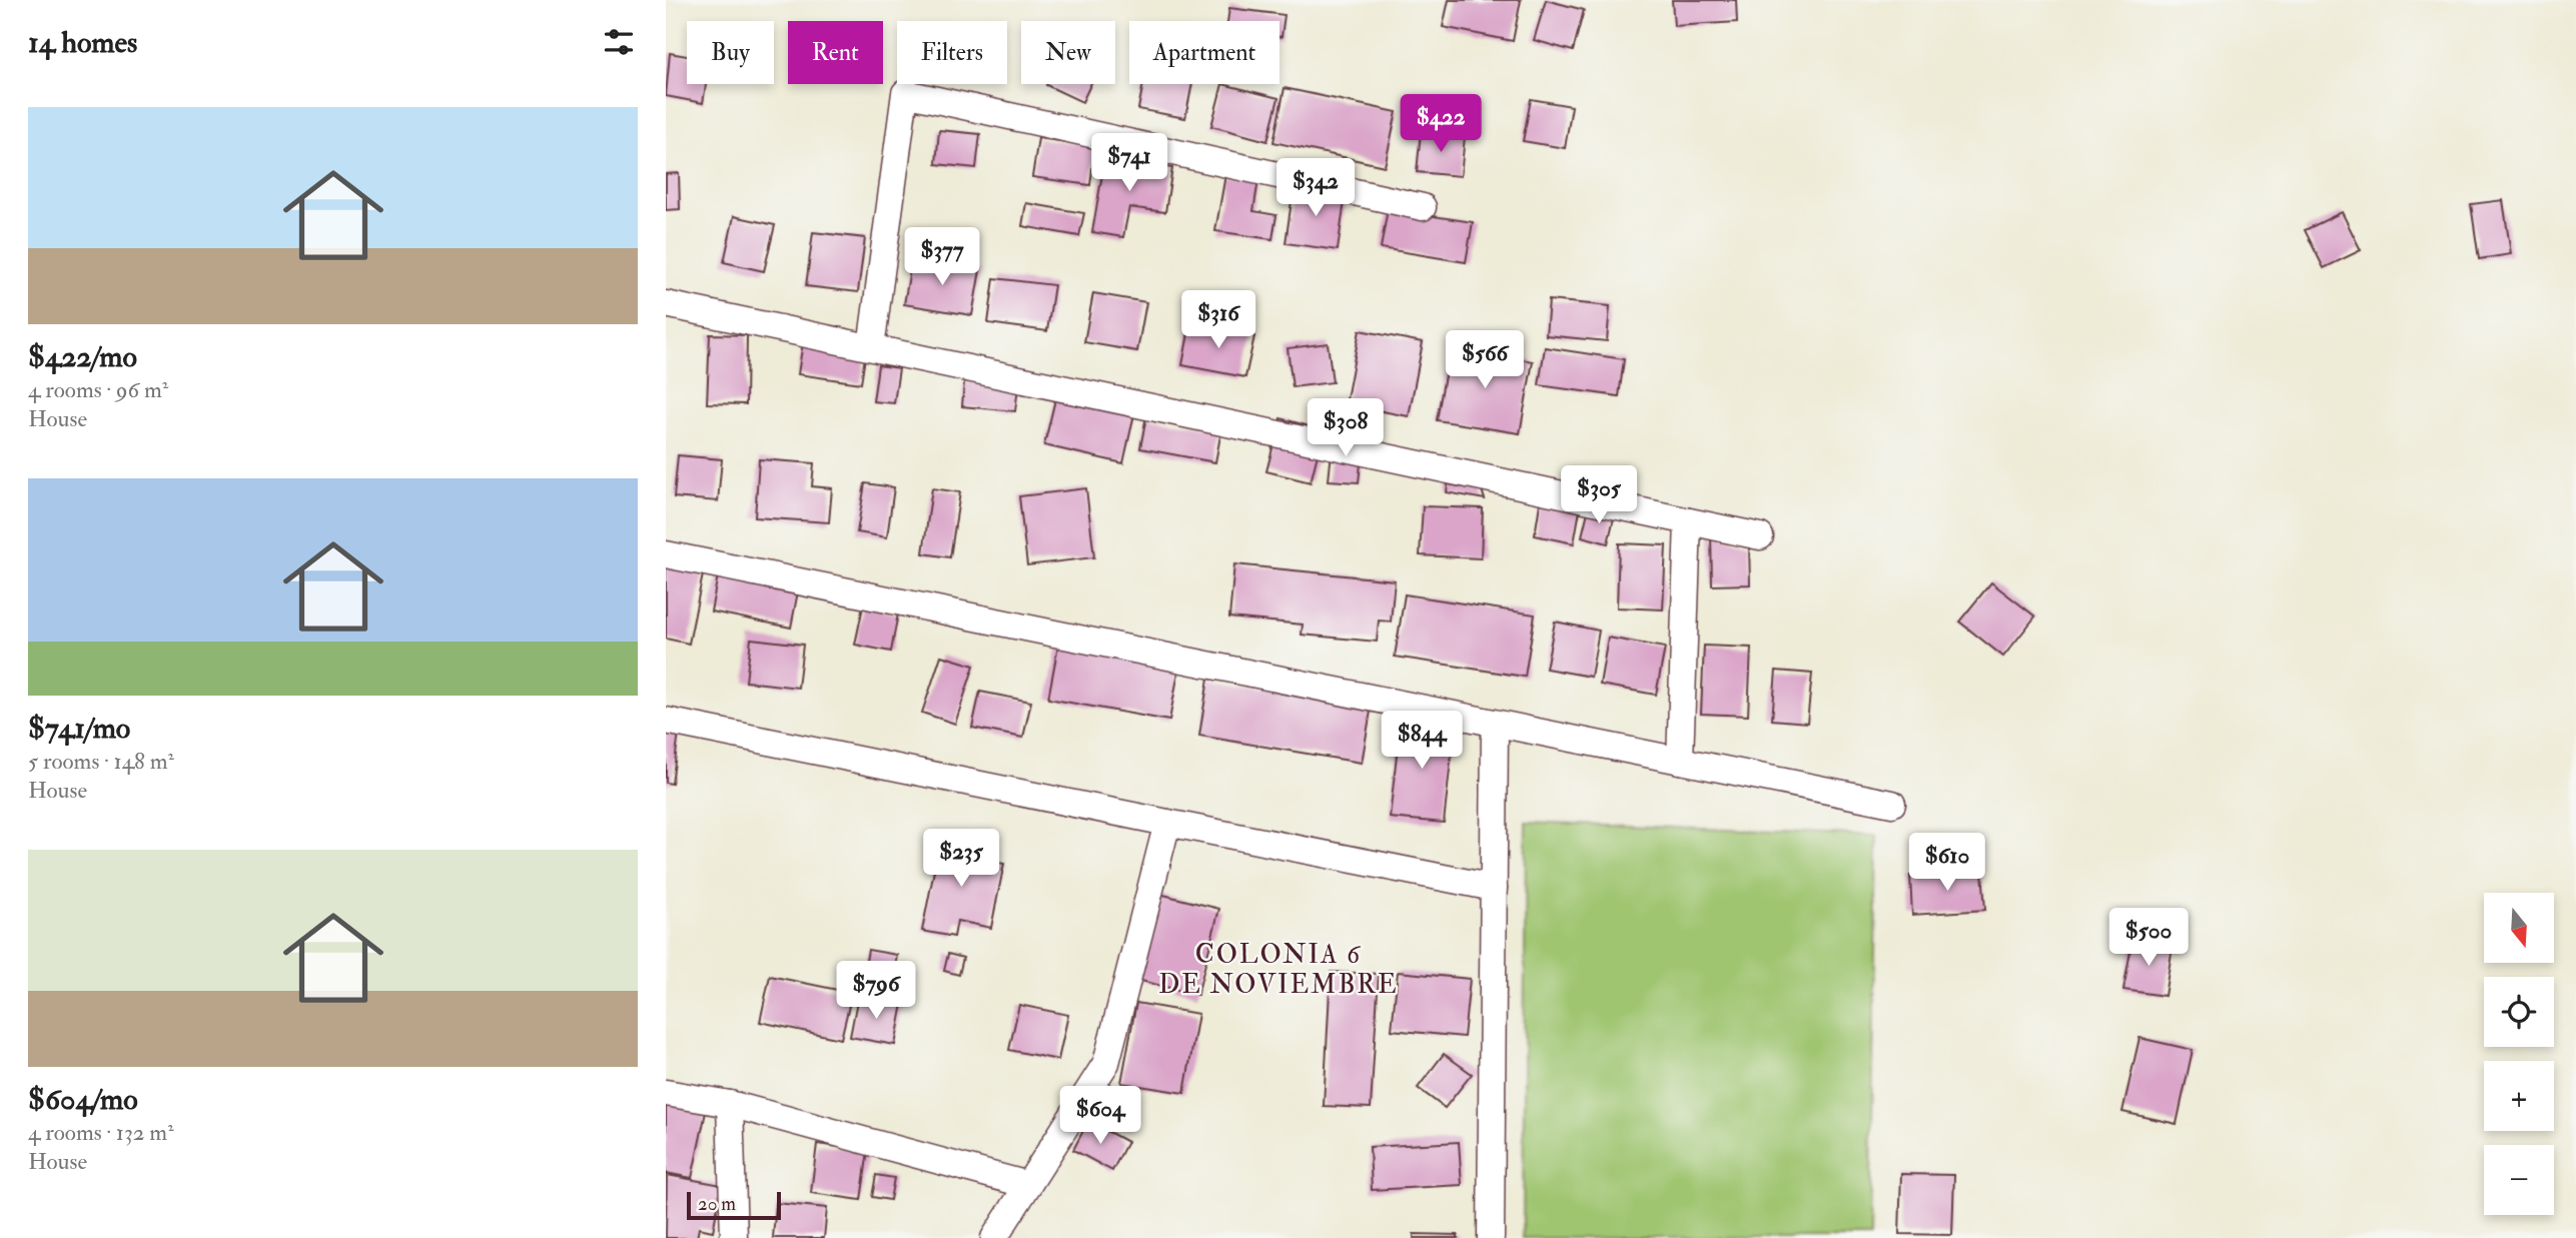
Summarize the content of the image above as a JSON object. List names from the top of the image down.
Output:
{
  "districts": ["COLONIA 6 DE NOVIEMBRE"],
  "scale_bar": "20 m",
  "north": "bottom",
  "page": {
    "heading": "14 homes",
    "chip": [
      "Buy",
      "Rent",
      "Filters",
      "New",
      "Apartment"
    ],
    "list": [
      {
        "name": "$422/mo",
        "note": "4 rooms · 96 m² · House"
      },
      {
        "name": "$741/mo",
        "note": "5 rooms · 148 m² · House"
      },
      {
        "name": "$604/mo",
        "note": "4 rooms · 132 m² · House"
      }
    ],
    "price": [
      "$422",
      "$741",
      "$342",
      "$377",
      "$316",
      "$566",
      "$308",
      "$305",
      "$844",
      "$235",
      "$610",
      "$500",
      "$796",
      "$604"
    ],
    "map_buttons": ["+", "−"],
    "scale": "20 m"
  }
}
